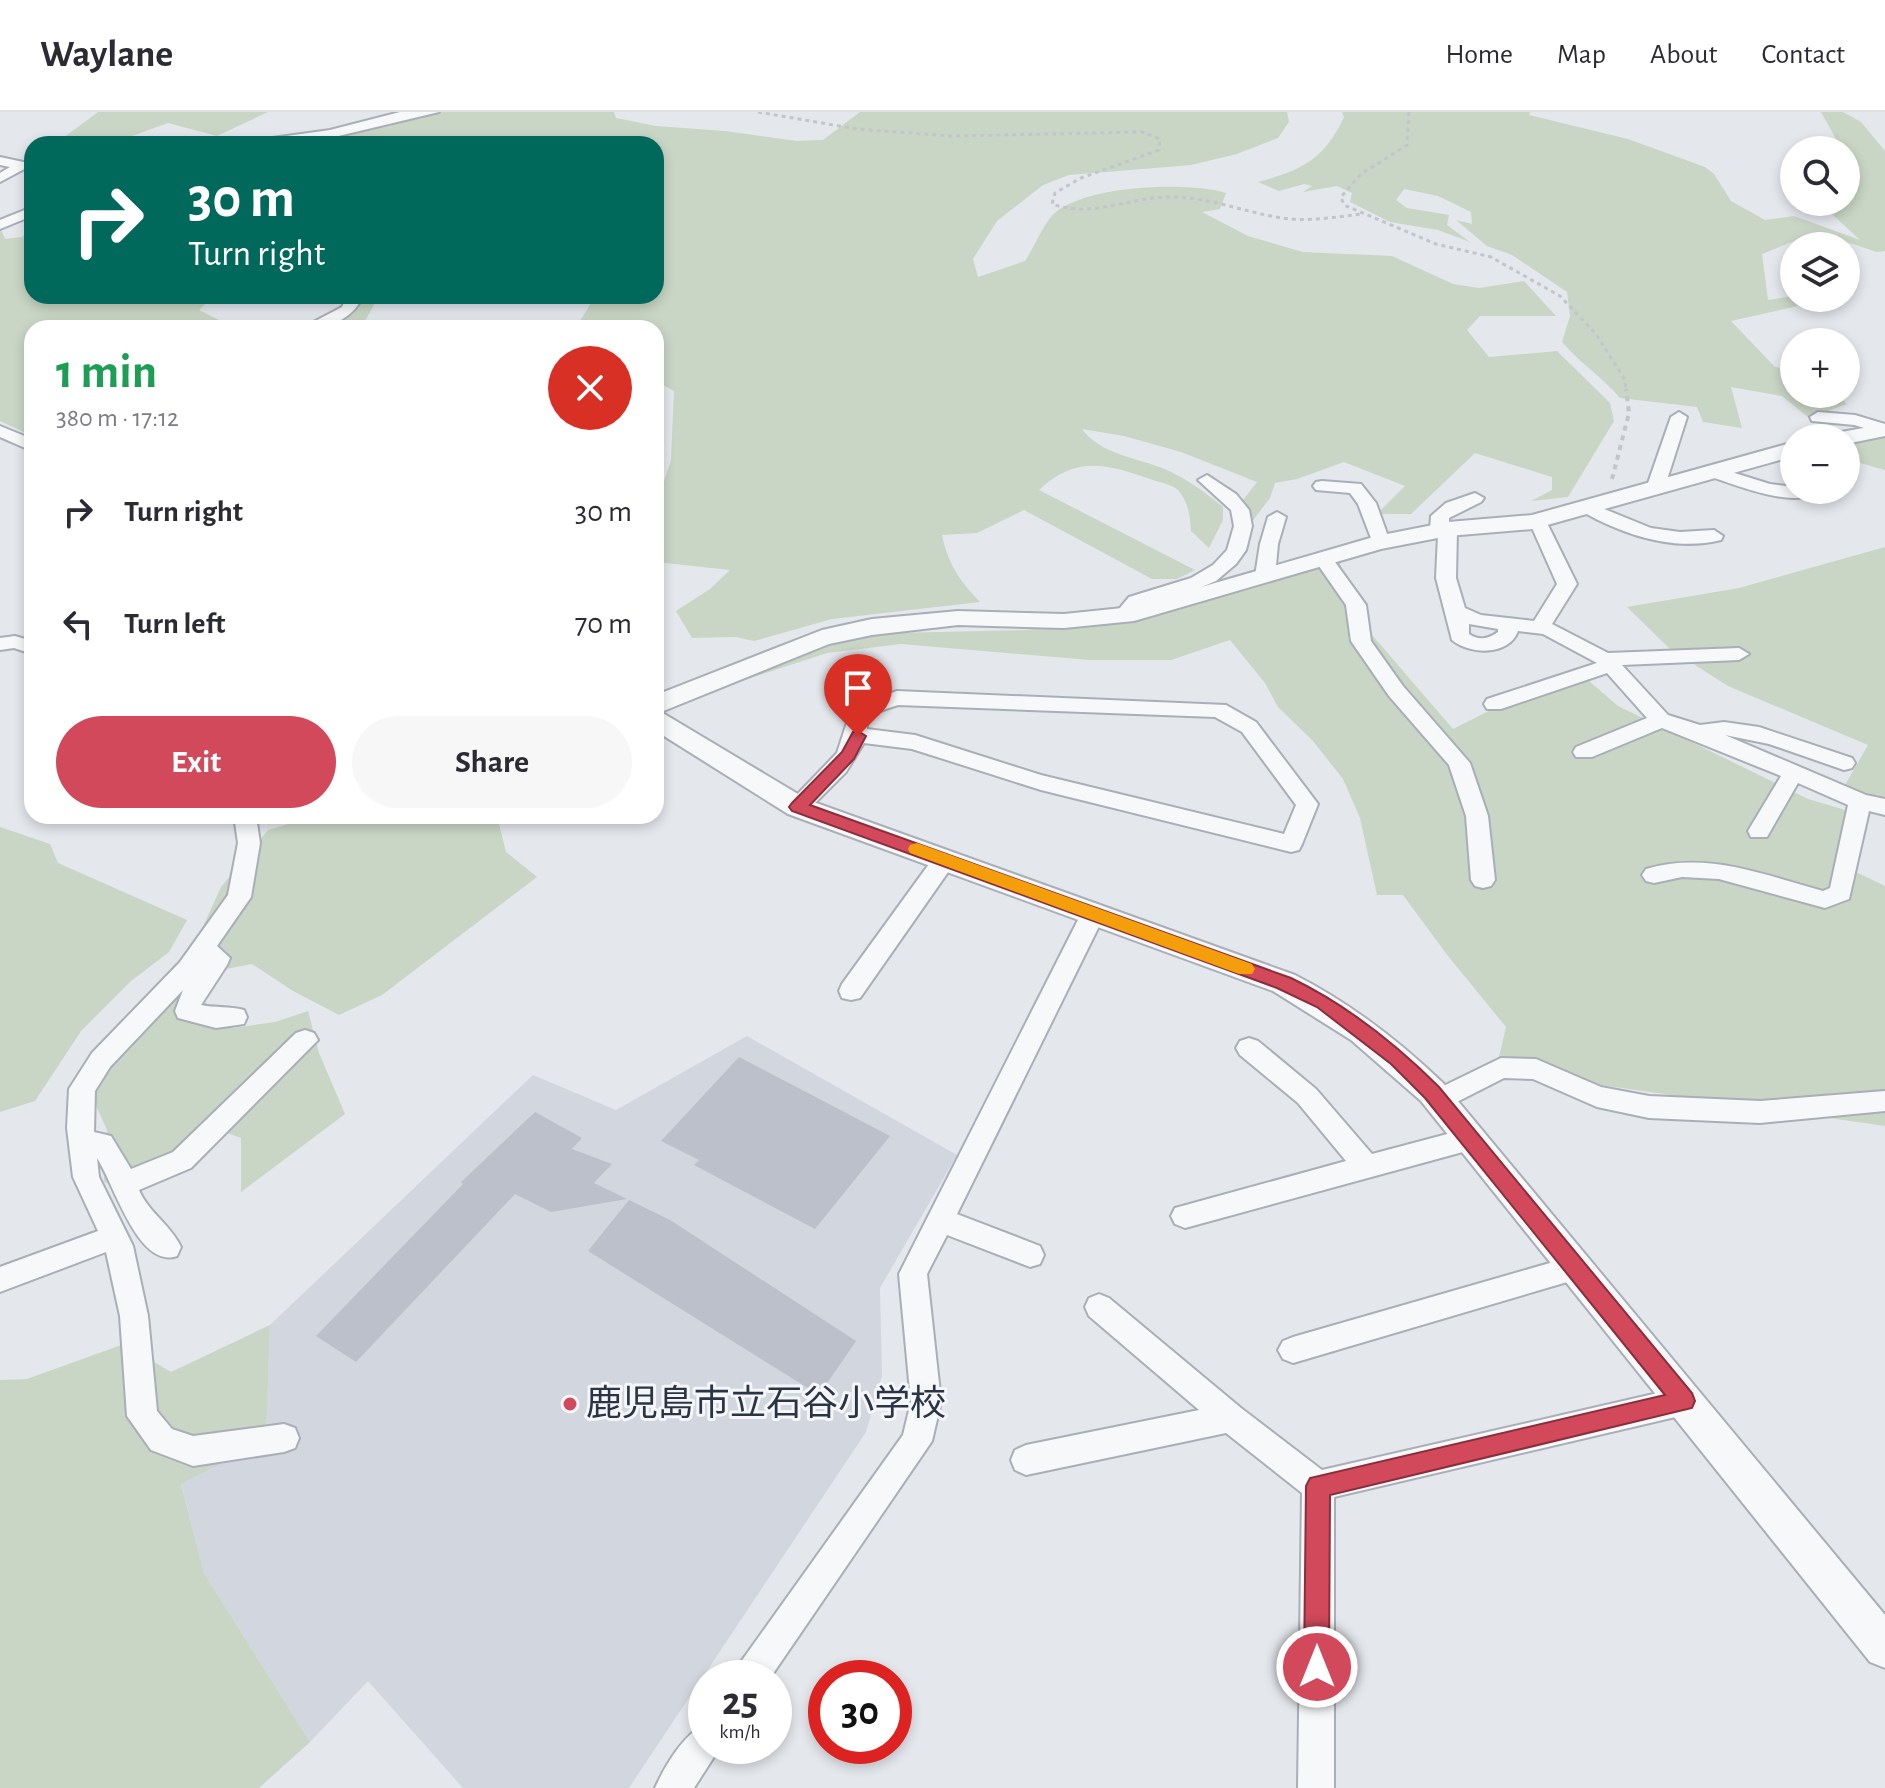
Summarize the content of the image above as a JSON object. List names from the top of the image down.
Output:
{
  "places": ["鹿児島市立石谷小学校"],
  "page": {
    "header": "Waylane",
    "nav": [
      "Home",
      "Map",
      "About",
      "Contact"
    ],
    "map_buttons": ["+", "−"],
    "turn": ["30 m", "Turn right"],
    "heading": ["1 min", "380 m · 17:12"],
    "list": [
      {
        "name": "Turn right",
        "value": "30 m"
      },
      {
        "name": "Turn left",
        "value": "70 m"
      }
    ],
    "buttons": ["Exit", "Share"],
    "speed": "25 km/h",
    "limit": "30"
  }
}
